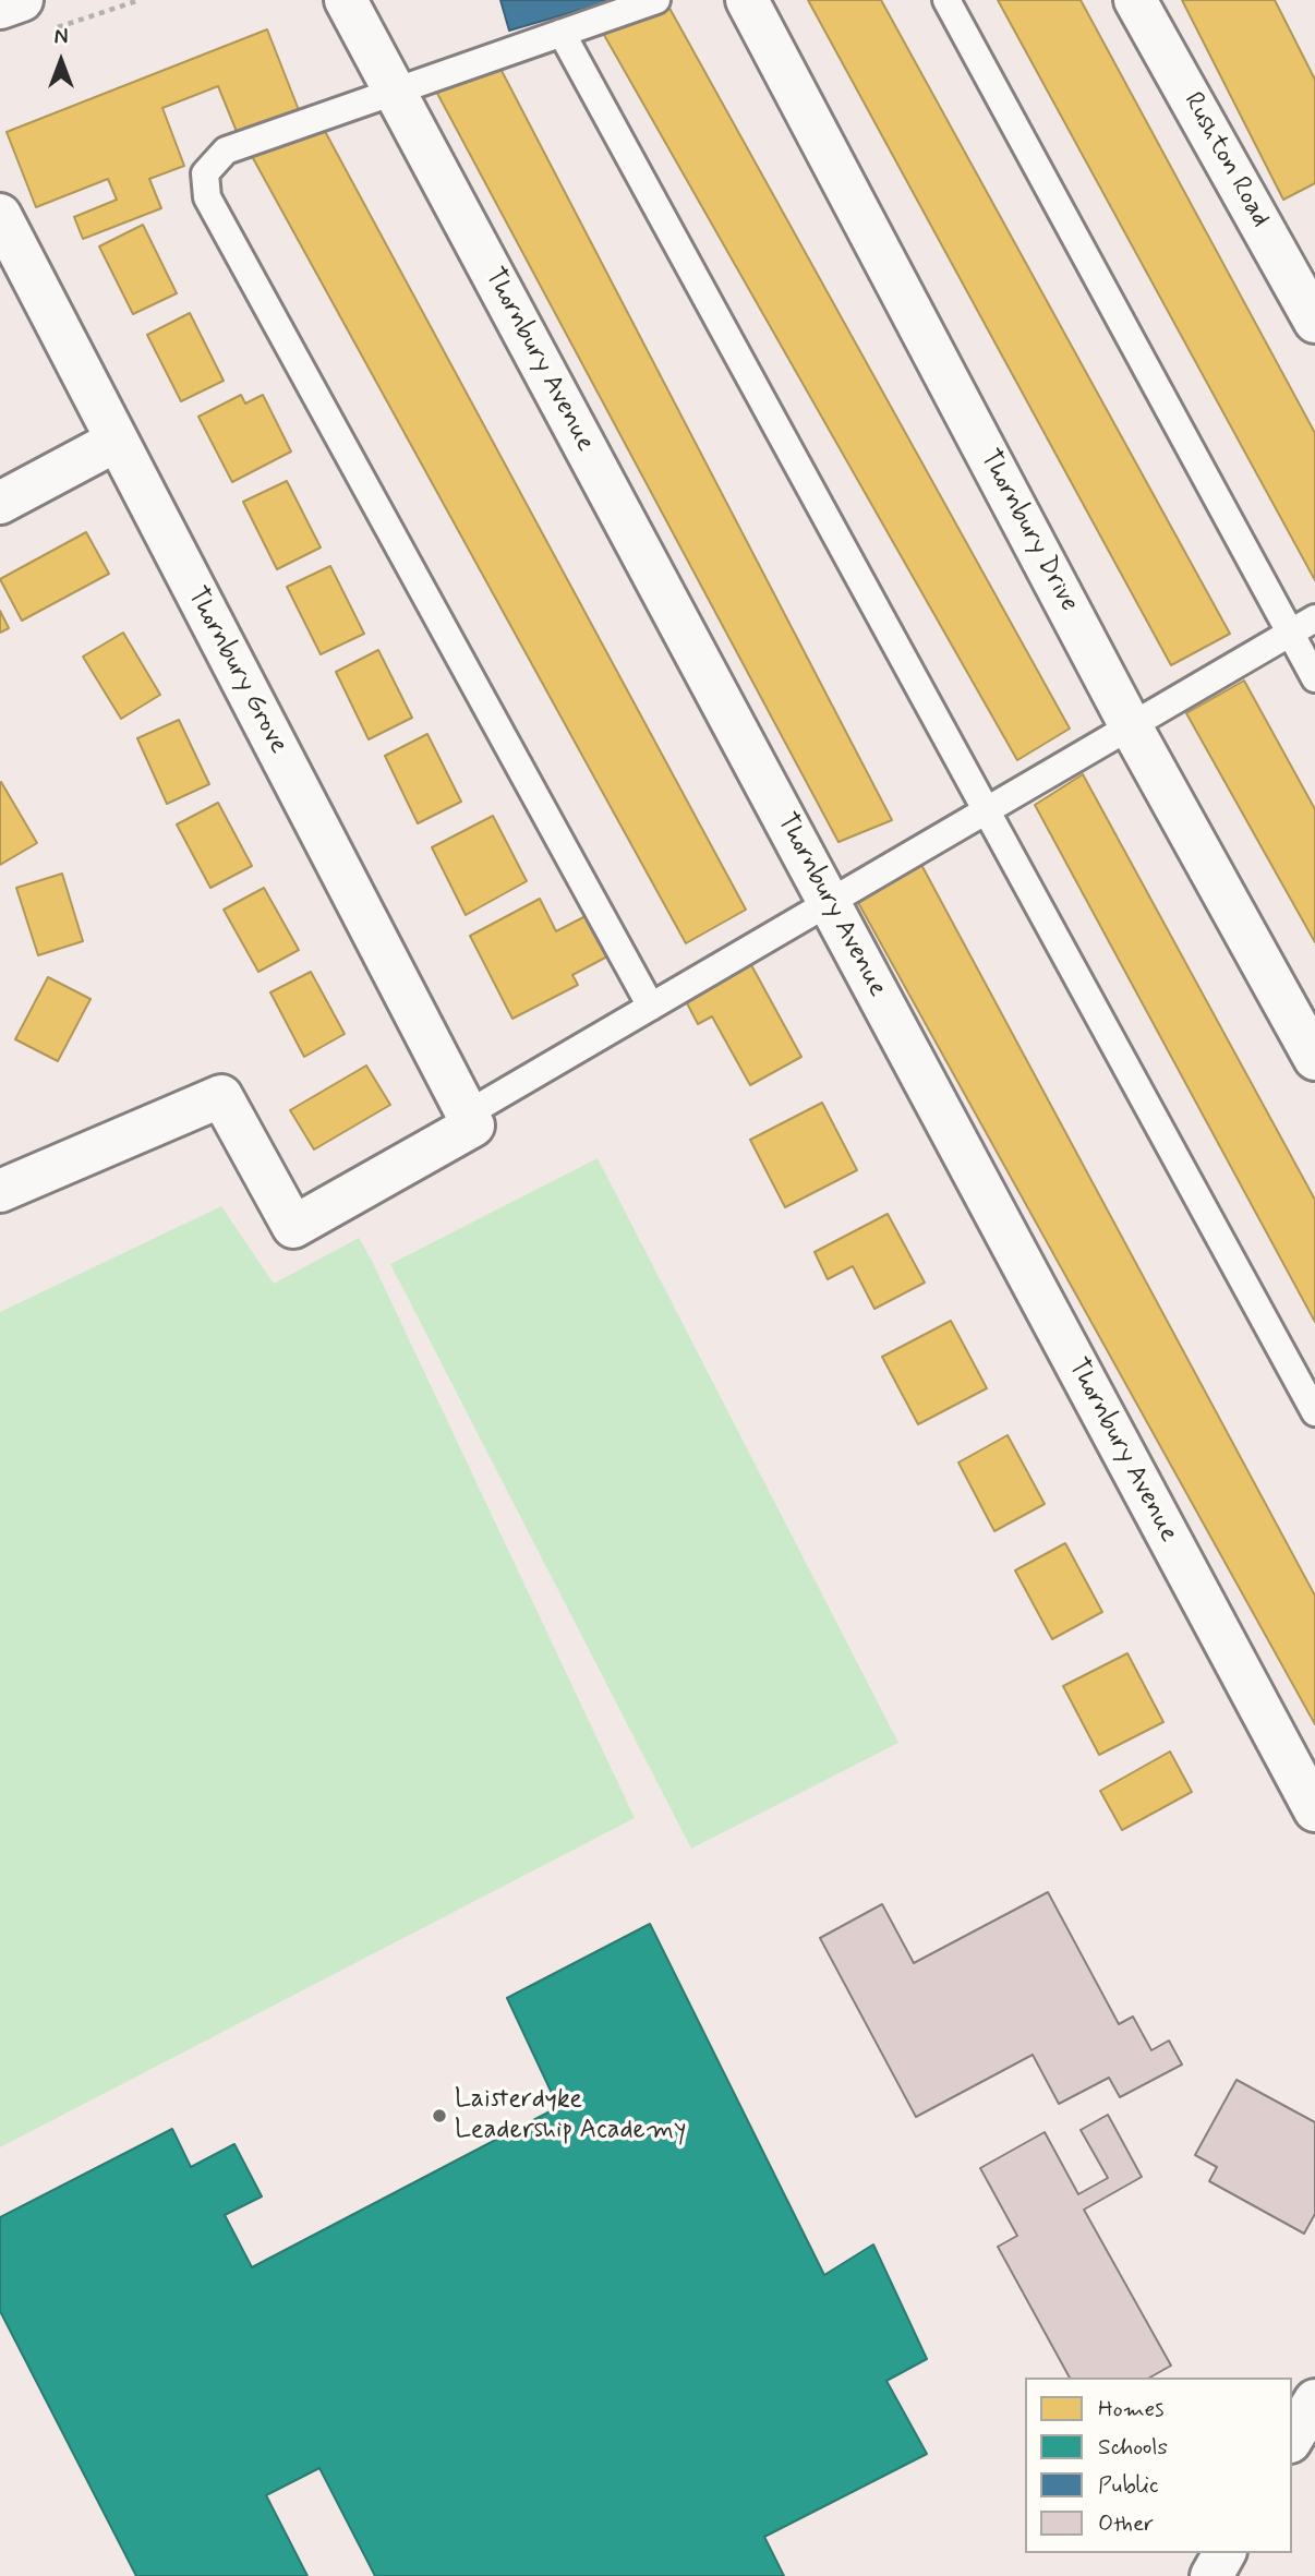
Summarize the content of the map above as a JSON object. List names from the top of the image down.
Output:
{
  "streets": {
    "main road": [
      "Rushton Road",
      "Thornbury Avenue",
      "Thornbury Drive",
      "Thornbury Grove"
    ]
  },
  "places": ["Laisterdyke Leadership Academy"],
  "legend": [
    "Homes",
    "Schools",
    "Public",
    "Other"
  ],
  "north": "top"
}
